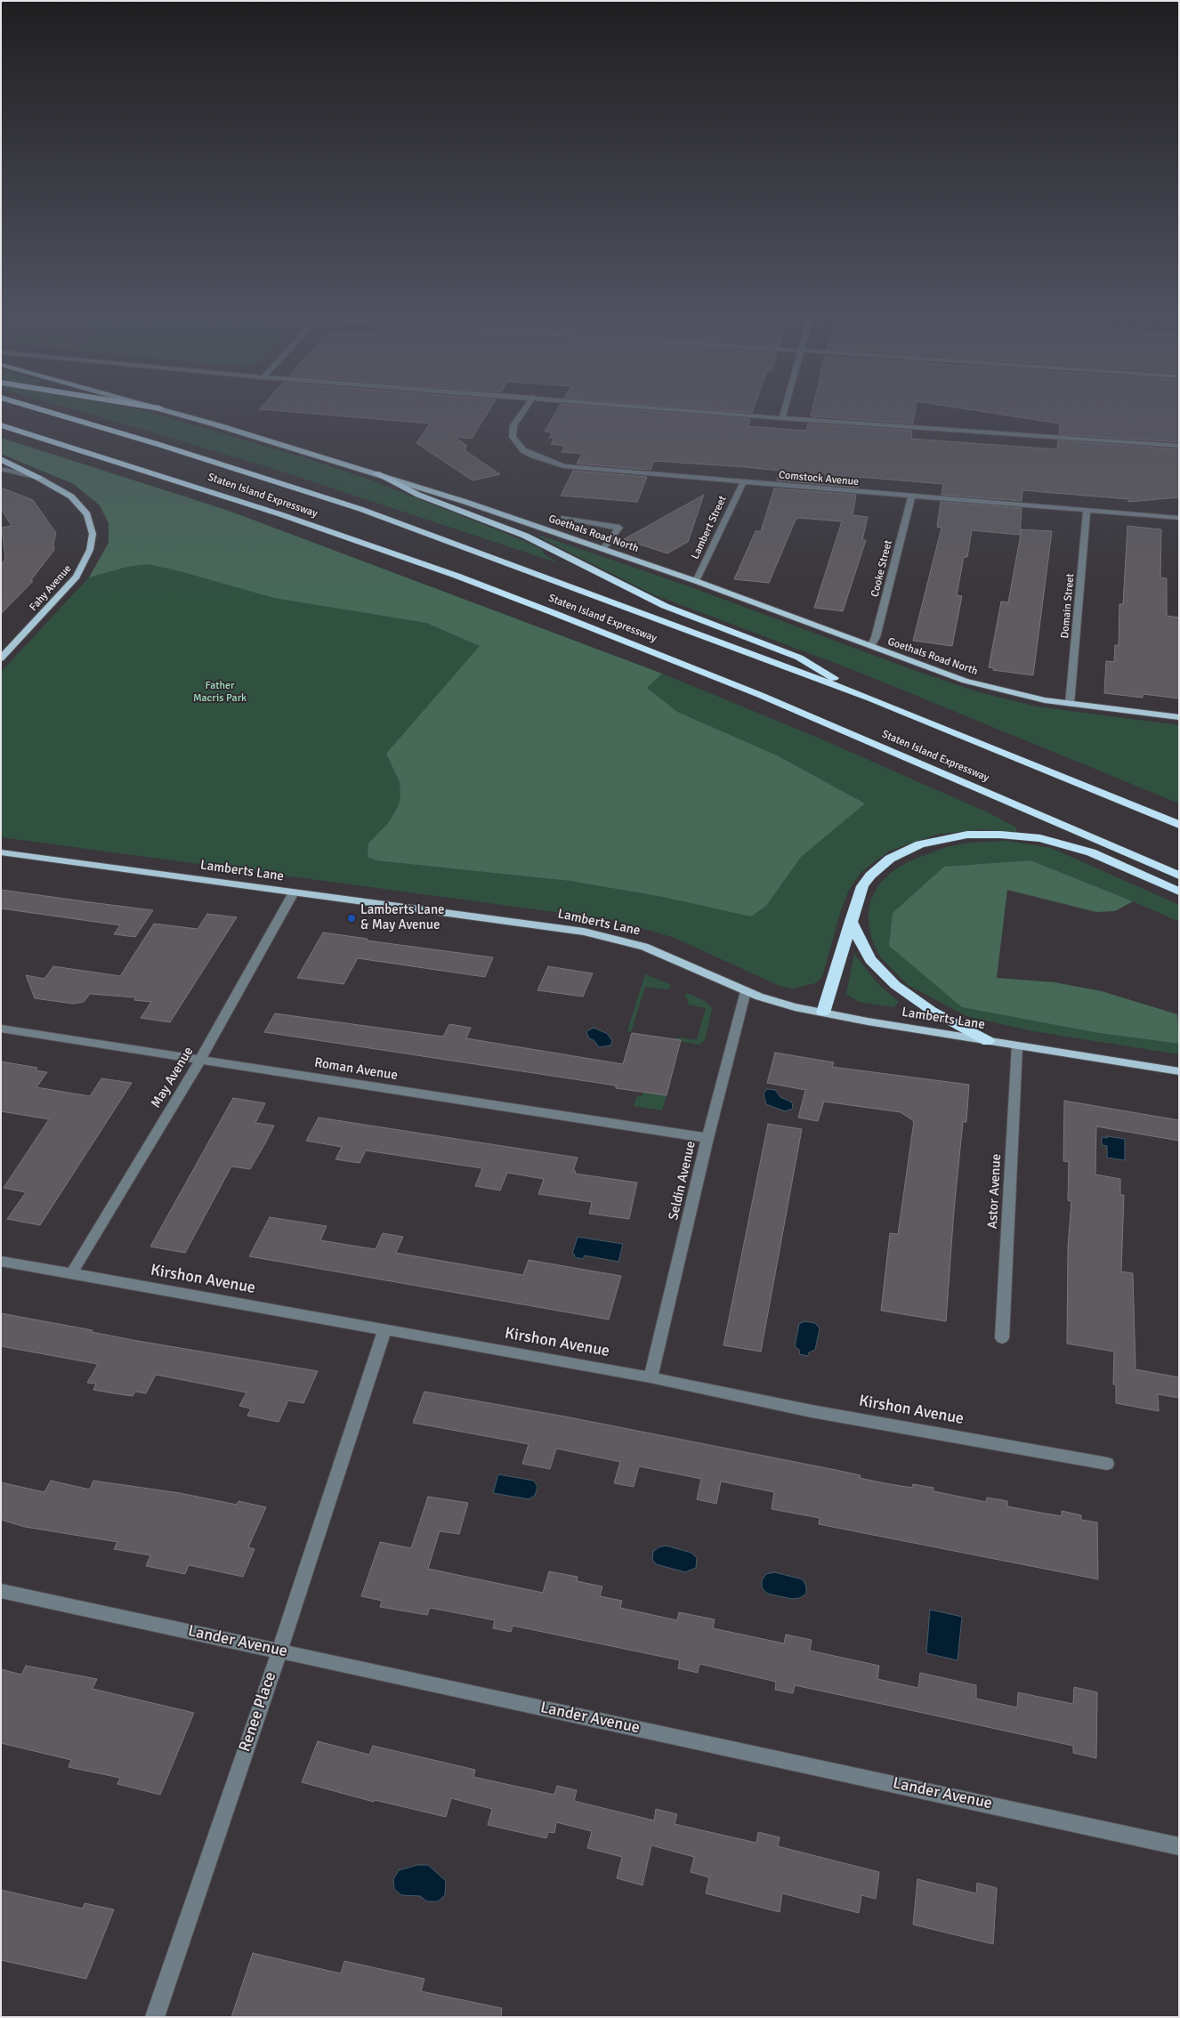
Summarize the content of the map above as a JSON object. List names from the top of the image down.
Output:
{
  "streets": {
    "highway": ["Staten Island Expressway"],
    "main road": ["Goethals Road North", "Fahy Avenue", "Lamberts Lane"],
    "street": [
      "Comstock Avenue",
      "Lambert Street",
      "Cooke Street",
      "Domain Street",
      "Roman Avenue",
      "May Avenue",
      "Seldin Avenue",
      "Astor Avenue",
      "Kirshon Avenue",
      "Lander Avenue",
      "Renee Place"
    ]
  },
  "crossings": [
    ["Comstock Avenue", "Lambert Street"],
    ["Comstock Avenue", "Cooke Street"],
    ["Comstock Avenue", "Domain Street"],
    ["Lambert Street", "Goethals Road North"],
    ["Goethals Road North", "Cooke Street"],
    ["Goethals Road North", "Domain Street"],
    ["Lamberts Lane", "May Avenue"],
    ["Lamberts Lane", "Seldin Avenue"],
    ["Lamberts Lane", "Astor Avenue"],
    ["Roman Avenue", "May Avenue"],
    ["Roman Avenue", "Seldin Avenue"],
    ["May Avenue", "Kirshon Avenue"],
    ["Seldin Avenue", "Kirshon Avenue"],
    ["Kirshon Avenue", "Renee Place"],
    ["Lander Avenue", "Renee Place"]
  ],
  "parks": ["Father Macris Park"],
  "places": ["Lamberts Lane & May Avenue"]
}
